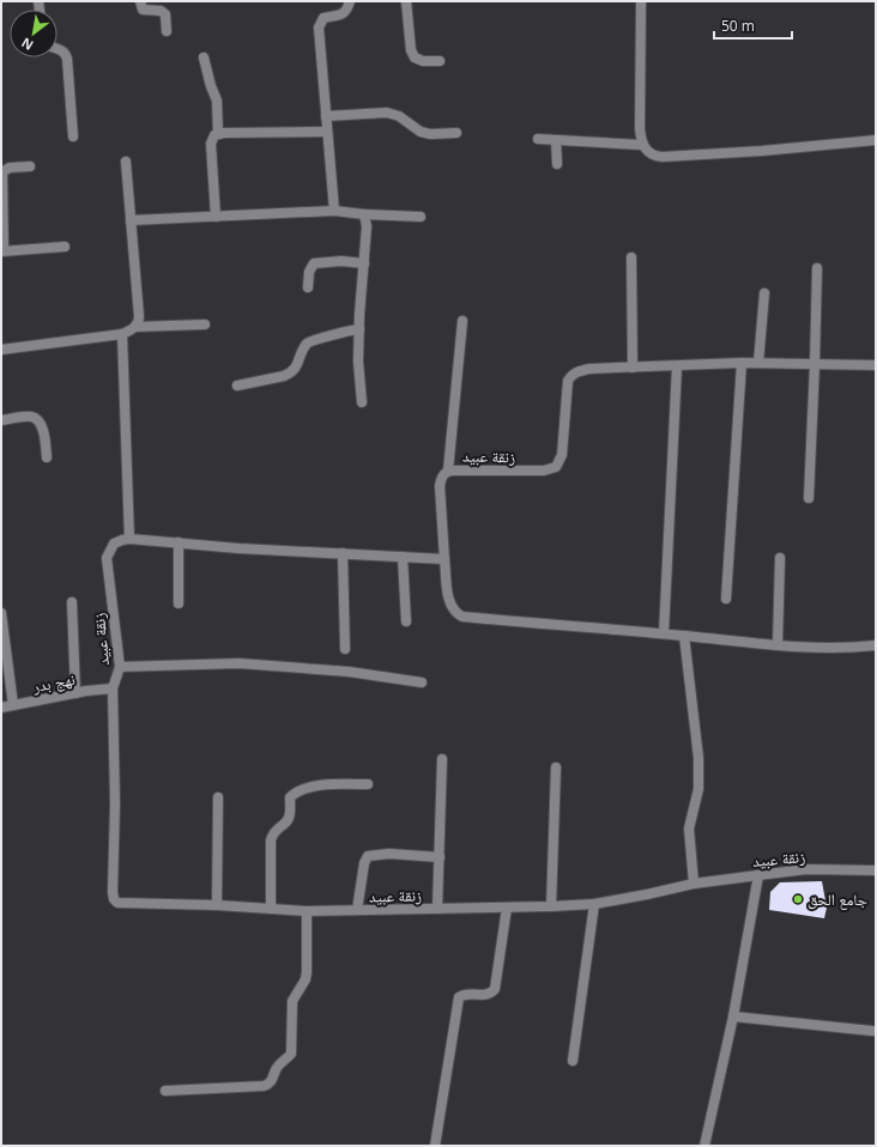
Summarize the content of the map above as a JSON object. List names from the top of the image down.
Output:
{
  "streets": {
    "street": ["زنقة عبيد", "نهج بدر"]
  },
  "crossings": [
    ["زنقة عبيد", "نهج بدر"]
  ],
  "places": ["جامع الحق"],
  "scale_bar": "50 m",
  "north": "bottom left"
}
